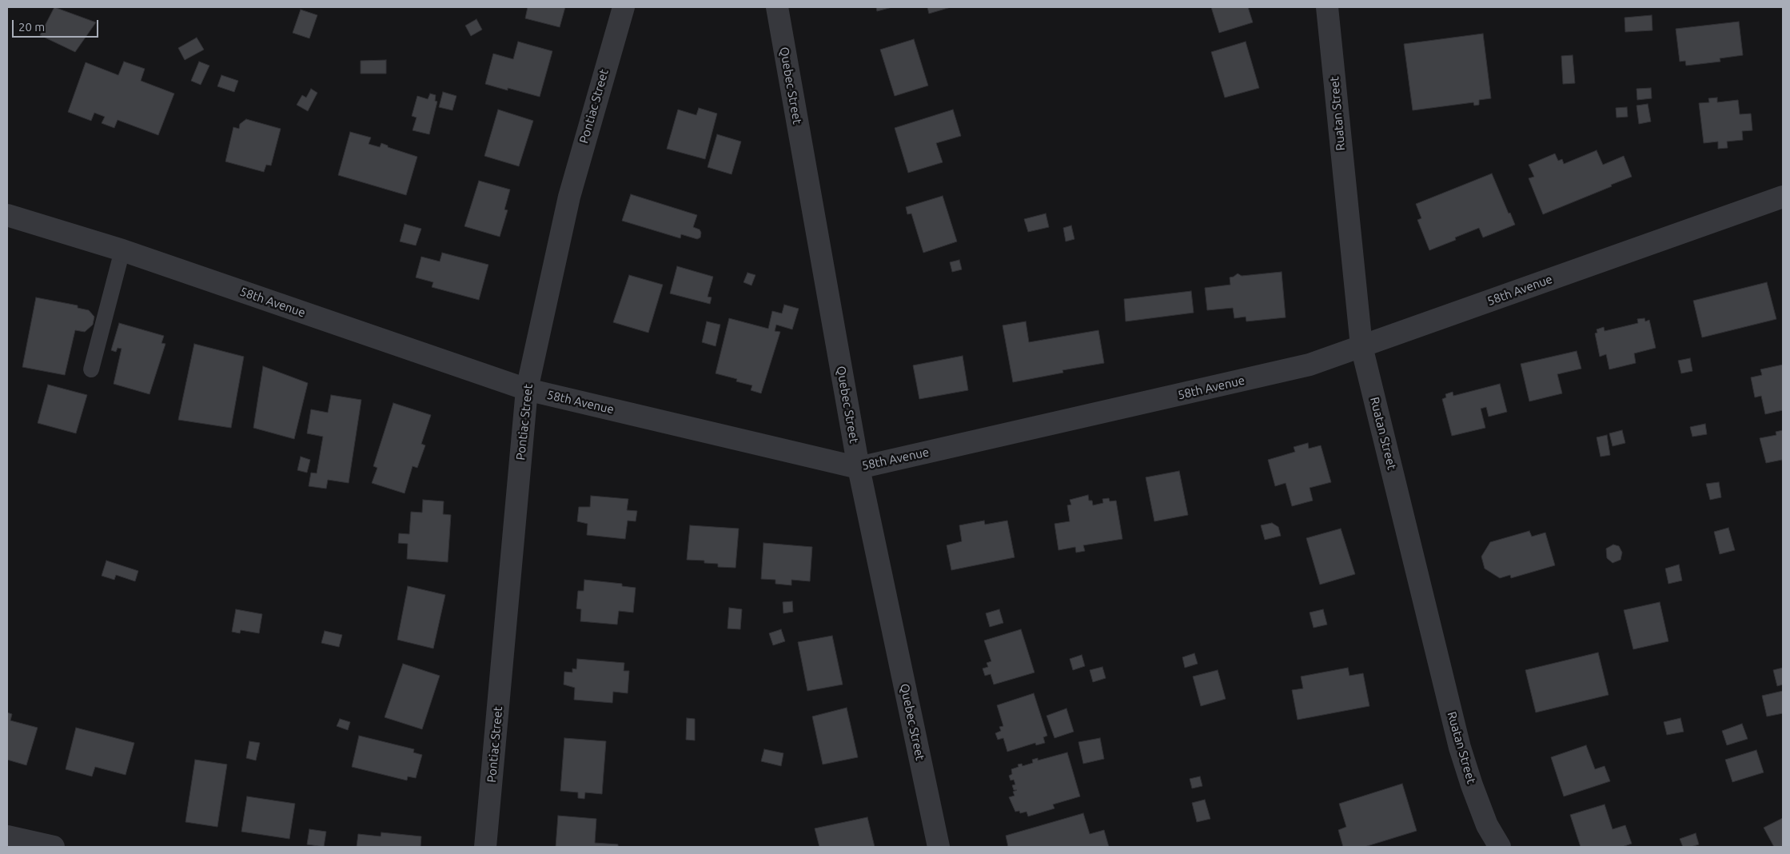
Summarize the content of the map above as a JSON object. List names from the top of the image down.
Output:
{
  "streets": {
    "street": [
      "Quebec Street",
      "Pontiac Street",
      "Ruatan Street",
      "58th Avenue"
    ]
  },
  "crossings": [
    ["Quebec Street", "58th Avenue"],
    ["Pontiac Street", "58th Avenue"],
    ["Ruatan Street", "58th Avenue"]
  ],
  "scale_bar": "20 m"
}
